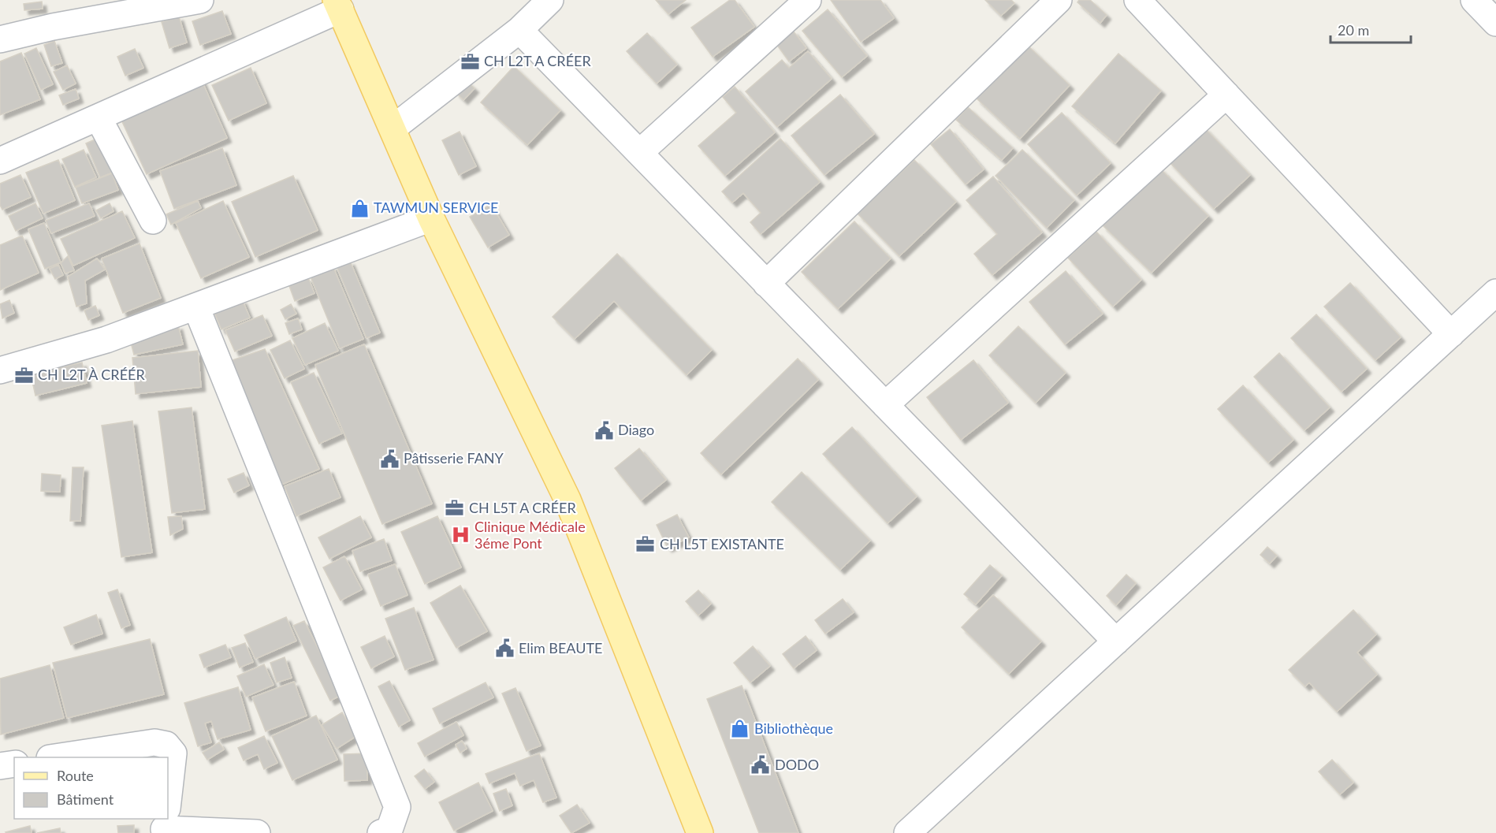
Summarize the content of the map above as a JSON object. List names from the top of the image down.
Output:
{
  "places": {
    "office": [
      "CH L2T A CRÉER",
      "CH L2T À CRÉÉR",
      "CH L5T A CRÉER",
      "CH L5T EXISTANTE"
    ],
    "shop": ["TAWMUN SERVICE", "Bibliothèque"],
    "public building": [
      "Diago",
      "Pâtisserie FANY",
      "Elim BEAUTE",
      "DODO"
    ],
    "hospital": ["Clinique Médicale 3éme Pont"]
  },
  "legend": ["Route", "Bâtiment"],
  "scale_bar": "20 m"
}
